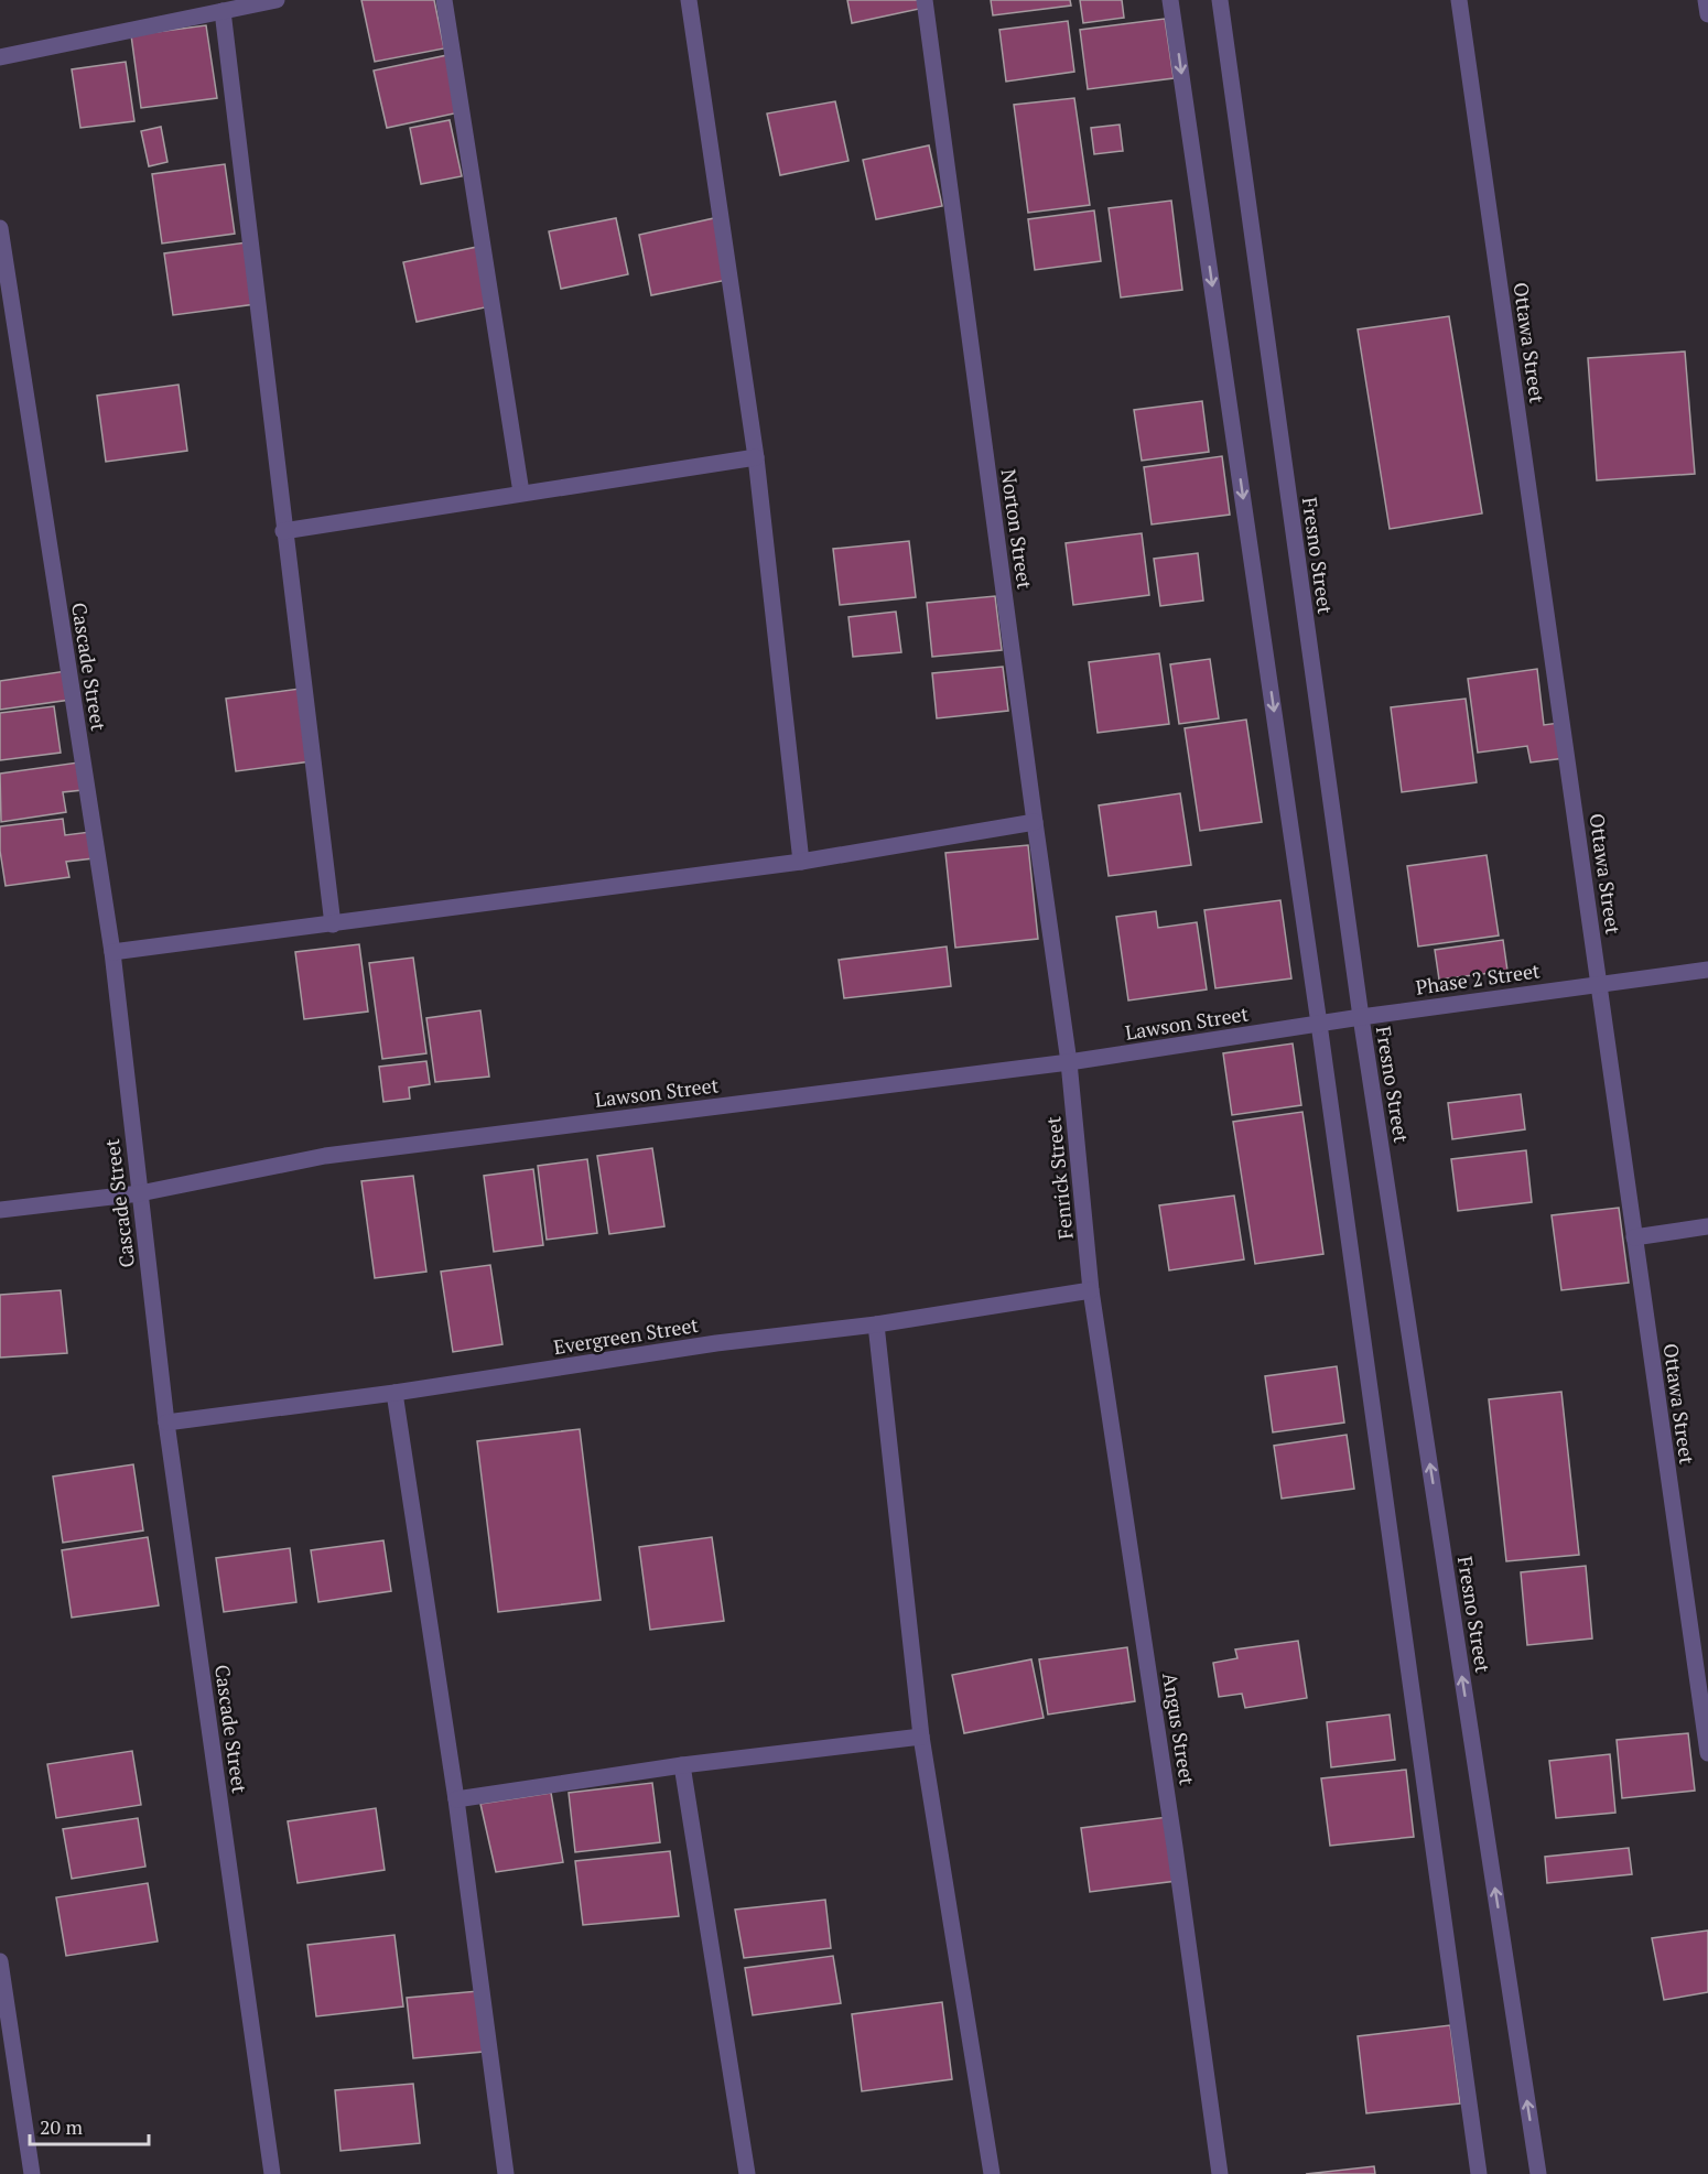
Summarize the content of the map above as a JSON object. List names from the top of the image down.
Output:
{
  "streets": {
    "street": [
      "Ottawa Street",
      "Norton Street",
      "Fresno Street",
      "Cascade Street",
      "Phase 2 Street",
      "Lawson Street",
      "Fenrick Street",
      "Evergreen Street",
      "Angus Street"
    ]
  },
  "crossings": [
    ["Ottawa Street", "Phase 2 Street"],
    ["Norton Street", "Lawson Street"],
    ["Norton Street", "Fenrick Street"],
    ["Fresno Street", "Phase 2 Street"],
    ["Cascade Street", "Lawson Street"],
    ["Cascade Street", "Evergreen Street"],
    ["Phase 2 Street", "Lawson Street"],
    ["Lawson Street", "Fenrick Street"],
    ["Fenrick Street", "Evergreen Street"],
    ["Fenrick Street", "Angus Street"],
    ["Evergreen Street", "Angus Street"]
  ],
  "scale_bar": "20 m"
}
